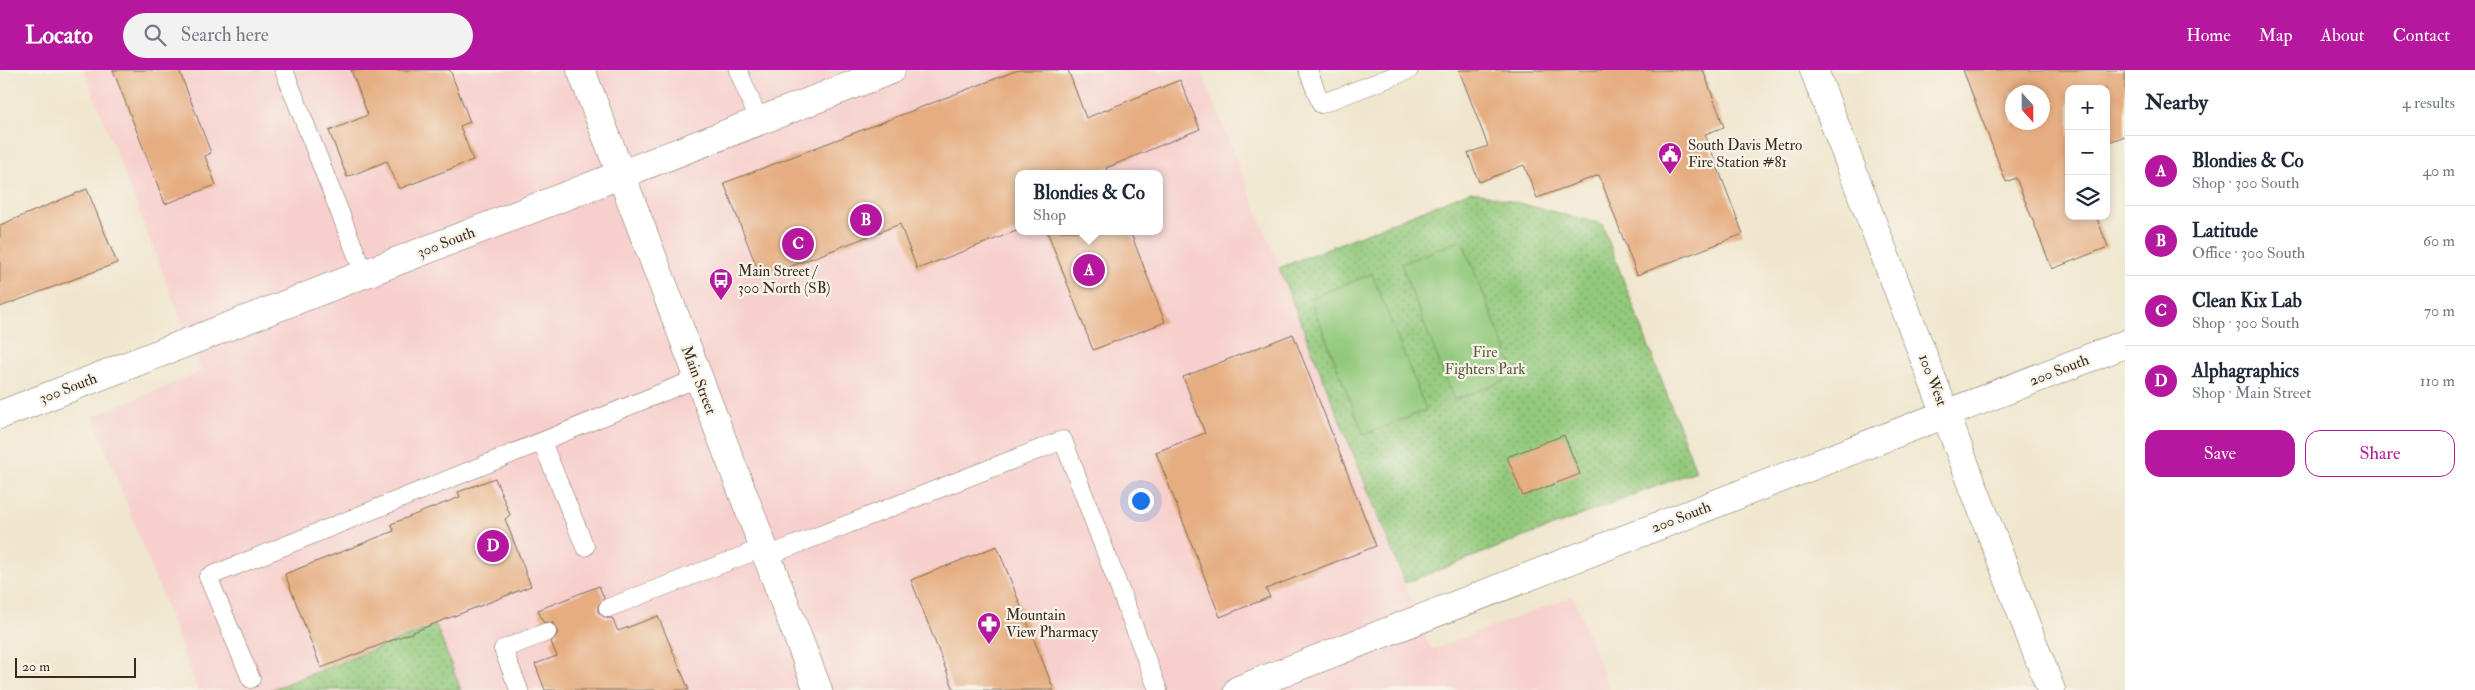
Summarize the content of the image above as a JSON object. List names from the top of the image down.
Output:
{
  "streets": {
    "street": [
      "300 South",
      "200 South",
      "Main Street",
      "100 West"
    ]
  },
  "crossings": [
    ["300 South", "Main Street"],
    ["200 South", "100 West"]
  ],
  "parks": ["Fire Fighters Park"],
  "places": {
    "public building": ["South Davis Metro Fire Station #81"],
    "bus stop": ["Main Street / 300 North (SB)"],
    "pharmacy": ["Mountain View Pharmacy"]
  },
  "scale_bar": "20 m",
  "north": "bottom",
  "page": {
    "header": "Locato",
    "search": "Search here",
    "nav": [
      "Home",
      "Map",
      "About",
      "Contact"
    ],
    "heading": ["Nearby", "4 results"],
    "map_buttons": ["+", "−"],
    "list": [
      {
        "mark": "A",
        "name": "Blondies & Co",
        "note": "Shop · 300 South",
        "value": "40 m"
      },
      {
        "mark": "B",
        "name": "Latitude",
        "note": "Office · 300 South",
        "value": "60 m"
      },
      {
        "mark": "C",
        "name": "Clean Kix Lab",
        "note": "Shop · 300 South",
        "value": "70 m"
      },
      {
        "mark": "D",
        "name": "Alphagraphics",
        "note": "Shop · Main Street",
        "value": "110 m"
      }
    ],
    "popup": ["Blondies & Co", "Shop"],
    "pins": [
      "B",
      "C",
      "A",
      "D"
    ],
    "buttons": ["Save", "Share"],
    "scale": "20 m"
  }
}
